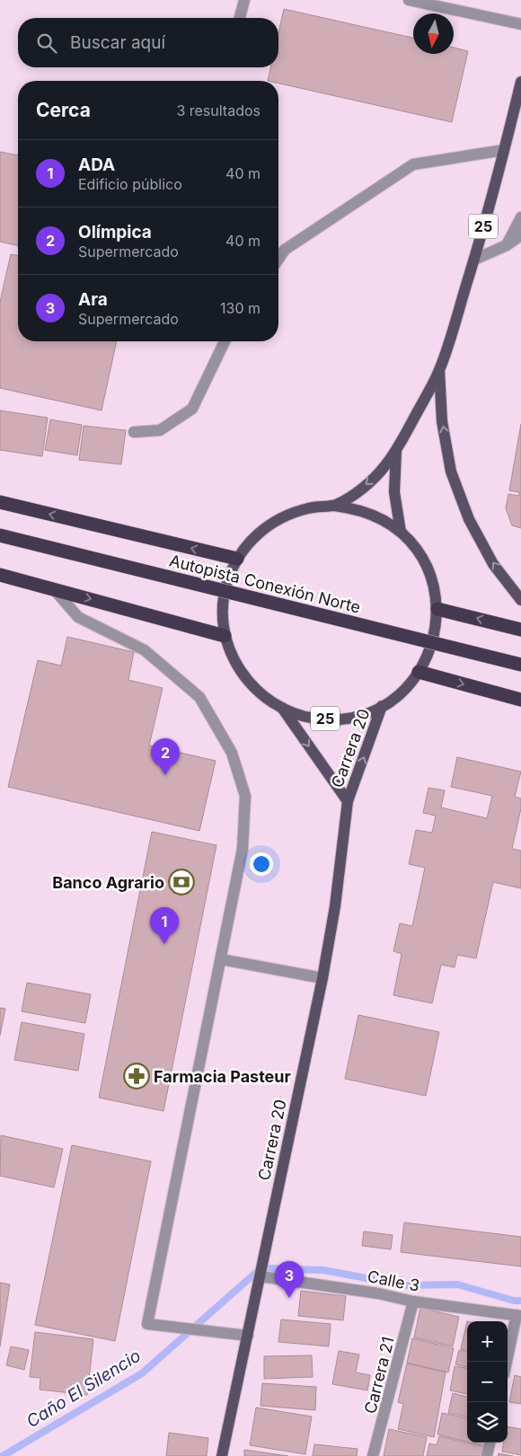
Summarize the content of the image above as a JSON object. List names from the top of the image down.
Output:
{
  "streets": {
    "highway": ["Autopista Conexión Norte"],
    "main road": ["25", "Carrera 20"],
    "street": ["Calle 3", "Carrera 21"]
  },
  "crossings": [
    ["25", "Carrera 20"],
    ["Carrera 20", "Calle 3"],
    ["Calle 3", "Carrera 21"]
  ],
  "water": ["Caño El Silencio"],
  "places": {
    "bank": ["Banco Agrario"],
    "pharmacy": ["Farmacia Pasteur"]
  },
  "north": "bottom",
  "page": {
    "search": "Buscar aquí",
    "heading": ["Cerca", "3 resultados"],
    "list": [
      {
        "mark": "1",
        "name": "ADA",
        "note": "Edificio público",
        "value": "40 m"
      },
      {
        "mark": "2",
        "name": "Olímpica",
        "note": "Supermercado",
        "value": "40 m"
      },
      {
        "mark": "3",
        "name": "Ara",
        "note": "Supermercado",
        "value": "130 m"
      }
    ],
    "pins": ["2", "1", "3"],
    "map_buttons": ["+", "−"]
  }
}
